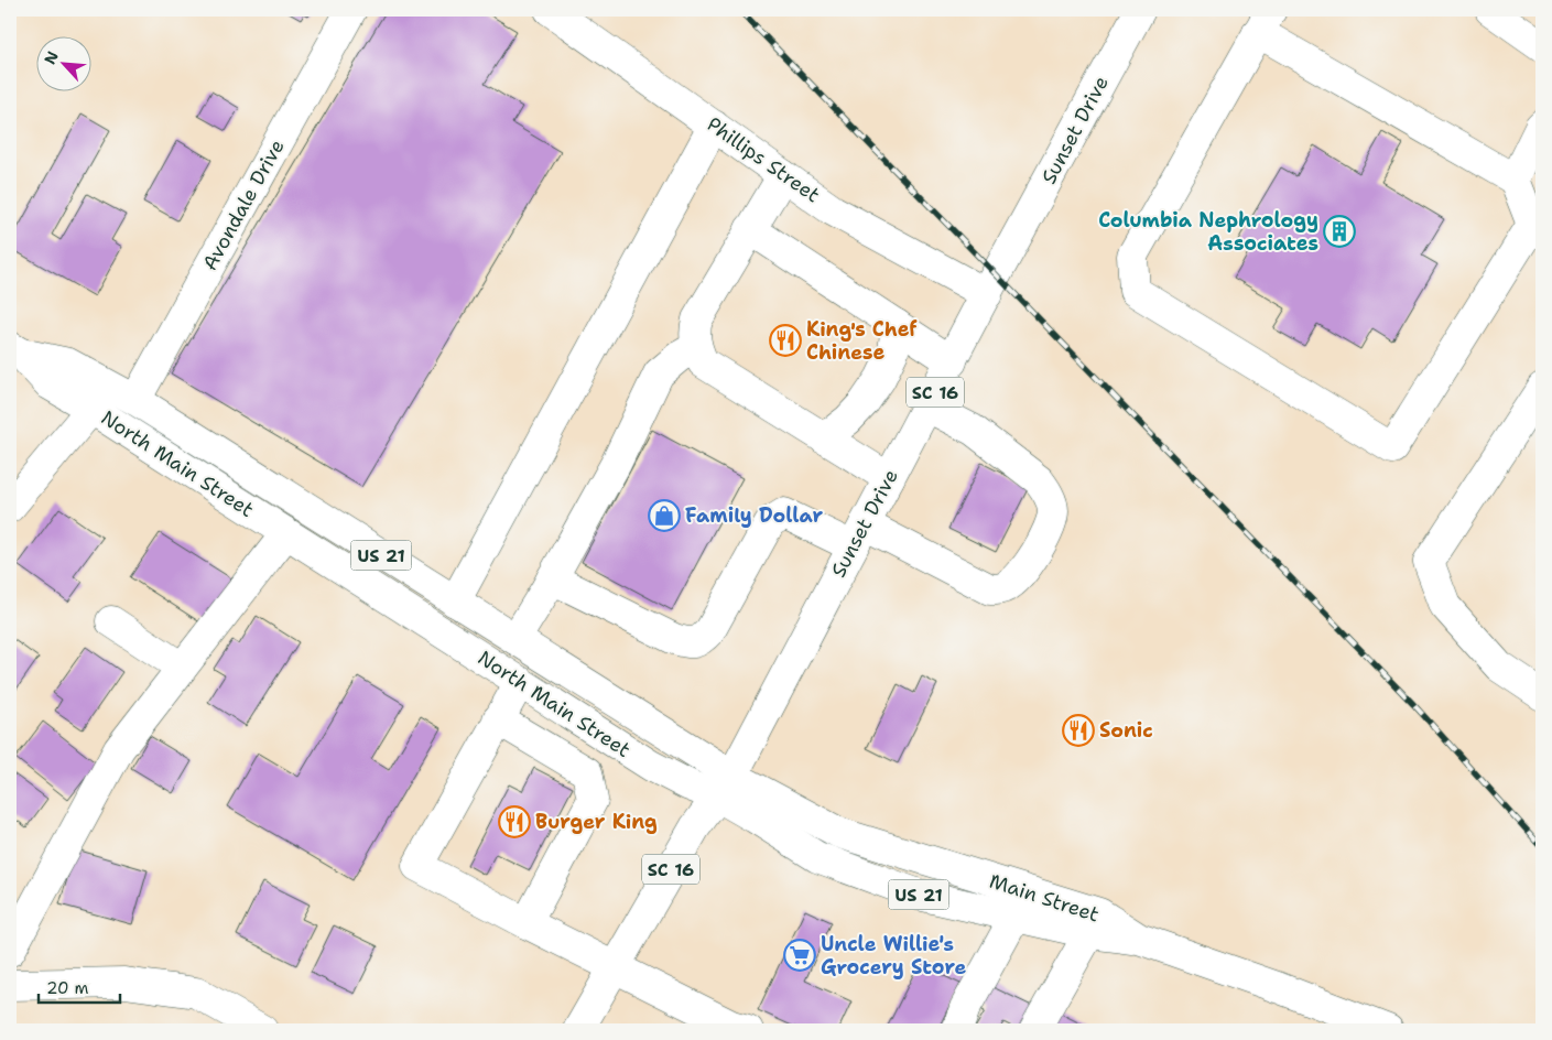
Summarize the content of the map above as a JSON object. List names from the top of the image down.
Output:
{
  "streets": {
    "main road": [
      "Sunset Drive",
      "Phillips Street",
      "Avondale Drive",
      "SC 16",
      "North Main Street",
      "US 21",
      "Main Street"
    ]
  },
  "crossings": [
    ["Sunset Drive", "Phillips Street"],
    ["Sunset Drive", "North Main Street"],
    ["Sunset Drive", "Main Street"],
    ["Avondale Drive", "North Main Street"],
    ["North Main Street", "Main Street"]
  ],
  "places": {
    "building": ["Columbia Nephrology Associates"],
    "restaurant": ["King's Chef Chinese", "Sonic", "Burger King"],
    "shop": ["Family Dollar"],
    "supermarket": ["Uncle Willie's Grocery Store"]
  },
  "scale_bar": "20 m",
  "north": "top left"
}
